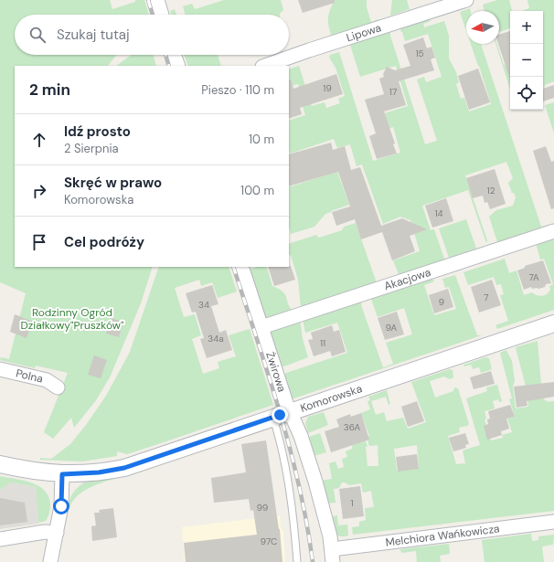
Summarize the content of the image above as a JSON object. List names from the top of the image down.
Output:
{
  "streets": {
    "street": [
      "Lipowa",
      "Akacjowa",
      "Żwirowa",
      "Polna",
      "Komorowska",
      "Melchiora Wańkowicza"
    ]
  },
  "crossings": [
    ["Akacjowa", "Żwirowa"],
    ["Żwirowa", "Komorowska"],
    ["Żwirowa", "Melchiora Wańkowicza"]
  ],
  "parks": ["Rodzinny Ogród Działkowy\"Pruszków\""],
  "house_numbers": [
    "15",
    "19",
    "17",
    "12",
    "14",
    "7A",
    "7",
    "9",
    "34",
    "9A",
    "34a",
    "11",
    "36A",
    "1",
    "99",
    "97C"
  ],
  "north": "left",
  "page": {
    "map_buttons": ["+", "−"],
    "search": "Szukaj tutaj",
    "heading": ["2 min", "Pieszo · 110 m"],
    "list": [
      ["Idź prosto", "2 Sierpnia", "10 m"],
      ["Skręć w prawo", "Komorowska", "100 m"],
      "Cel podróży"
    ]
  }
}
